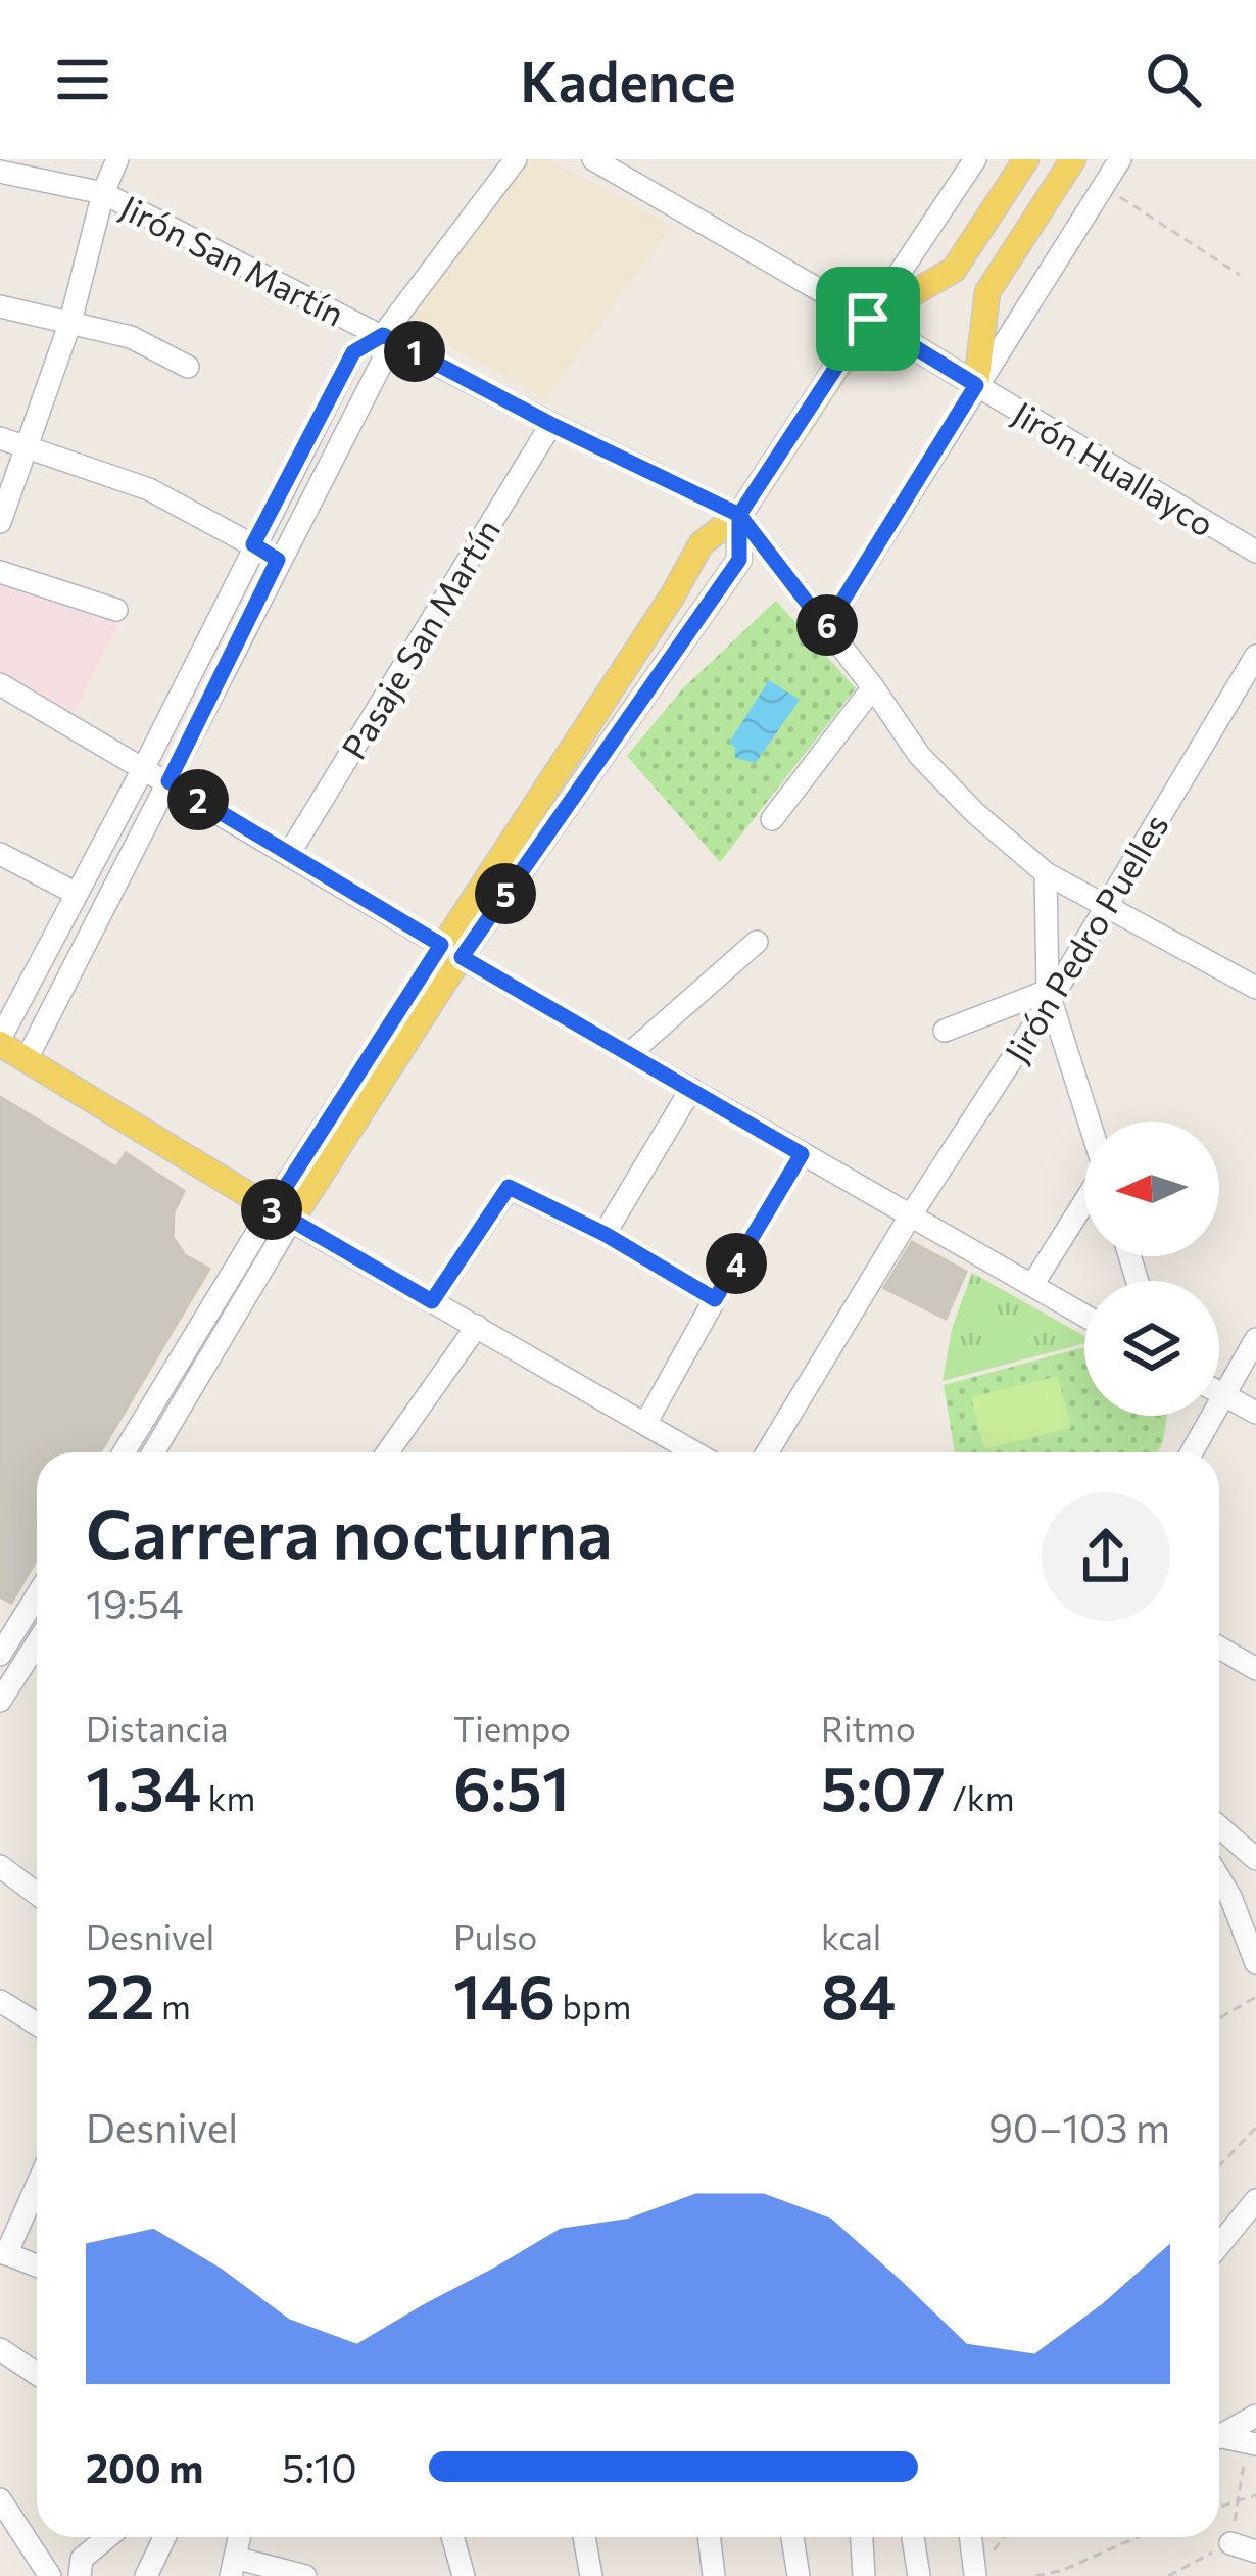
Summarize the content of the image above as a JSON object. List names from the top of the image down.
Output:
{
  "streets": {
    "main road": ["Jirón Huallayco"],
    "street": ["Jirón San Martín", "Pasaje San Martín", "Jirón Pedro Puelles"]
  },
  "crossings": [
    ["Jirón San Martín", "Pasaje San Martín"],
    ["Jirón San Martín", "Jirón Pedro Puelles"]
  ],
  "north": "left",
  "page": {
    "header": "Kadence",
    "pins": [
      "1",
      "6",
      "2",
      "5",
      "3",
      "4"
    ],
    "heading": ["Carrera nocturna", "19:54"],
    "stats": [
      ["Distancia", "1.34 km"],
      ["Tiempo", "6:51"],
      ["Ritmo", "5:07 /km"],
      ["Desnivel", "22 m"],
      ["Pulso", "146 bpm"],
      ["kcal", "84"]
    ],
    "chart": ["Desnivel", "90–103 m"],
    "list": [
      {
        "name": "200 m",
        "note": "5:10"
      }
    ]
  }
}
